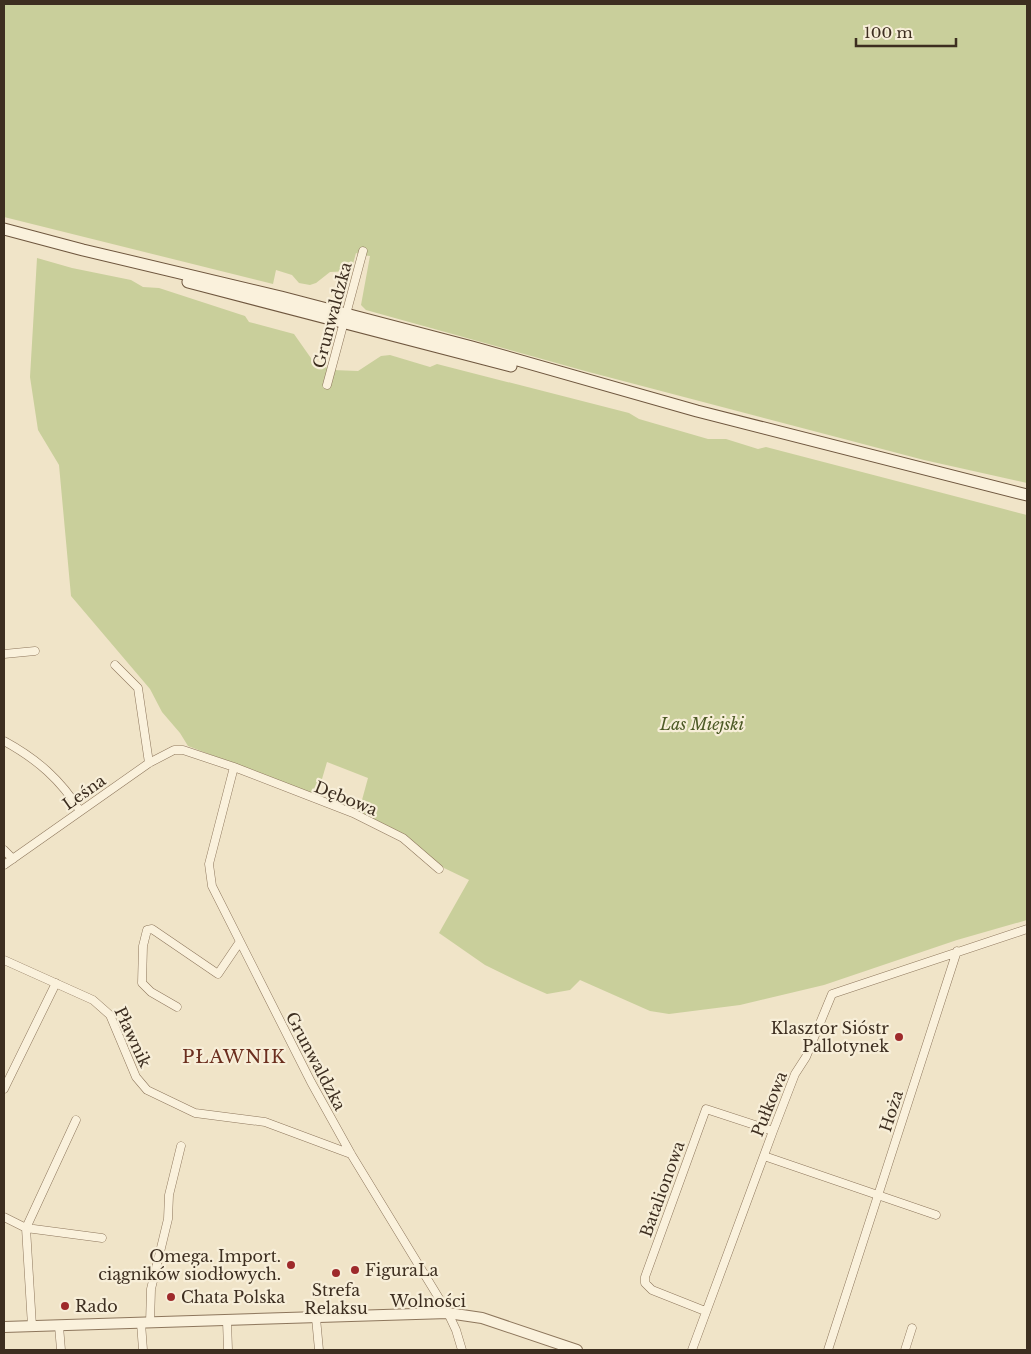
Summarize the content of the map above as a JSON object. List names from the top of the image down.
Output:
{
  "streets": {
    "street": [
      "Grunwaldzka",
      "Leśna",
      "Dębowa",
      "Pławnik",
      "Pułkowa",
      "Hoża",
      "Batalionowa",
      "Wolności"
    ]
  },
  "crossings": [
    ["Grunwaldzka", "Dębowa"],
    ["Grunwaldzka", "Pławnik"],
    ["Grunwaldzka", "Wolności"],
    ["Leśna", "Dębowa"],
    ["Pułkowa", "Hoża"],
    ["Pułkowa", "Batalionowa"]
  ],
  "districts": ["PŁAWNIK"],
  "parks": ["Las Miejski"],
  "places": [
    "Klasztor Sióstr Pallotynek",
    "Omega. Import. ciągników siodłowych.",
    "FiguraLa",
    "Strefa Relaksu",
    "Chata Polska",
    "Rado"
  ],
  "scale_bar": "100 m"
}
